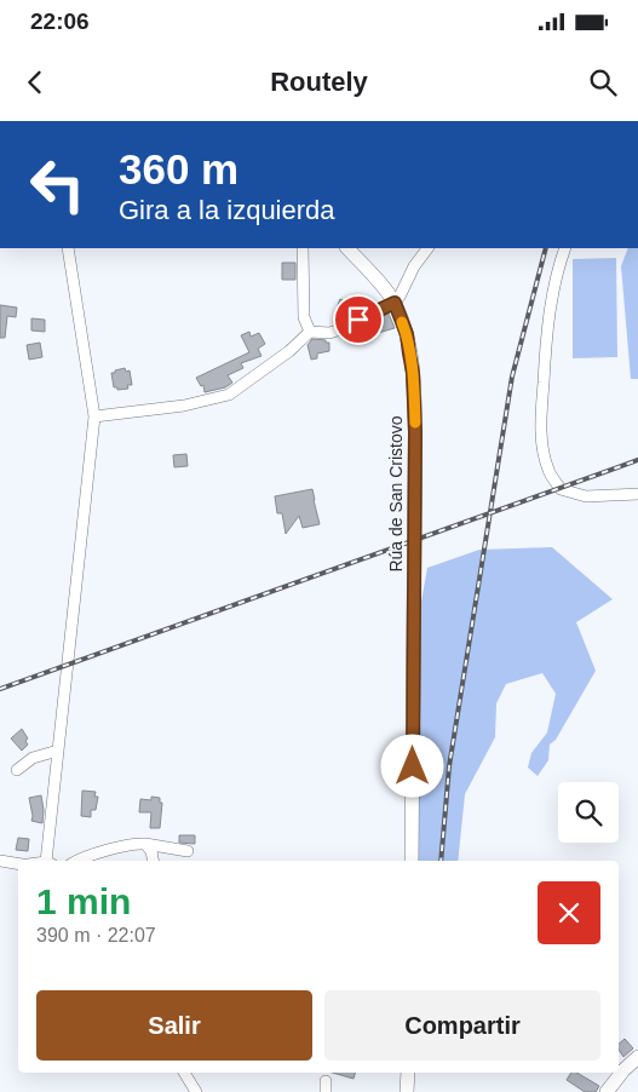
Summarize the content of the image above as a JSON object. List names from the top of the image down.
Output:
{
  "streets": {
    "street": ["Rúa de San Cristovo"]
  },
  "page": {
    "status": "22:06",
    "header": "Routely",
    "turn": ["360 m", "Gira a la izquierda"],
    "heading": ["1 min", "390 m · 22:07"],
    "buttons": ["Salir", "Compartir"]
  }
}
